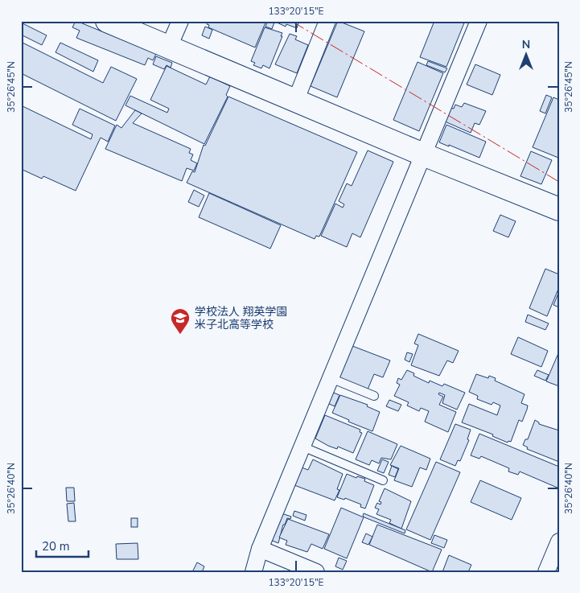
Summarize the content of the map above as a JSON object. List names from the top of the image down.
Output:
{
  "places": {
    "school or university": ["学校法人 翔英学園 米子北高等学校"]
  },
  "scale_bar": "20 m",
  "north": "top",
  "coordinates": ["133°20'15\"E", "35°26'45\"N", "35°26'40\"N"]
}
